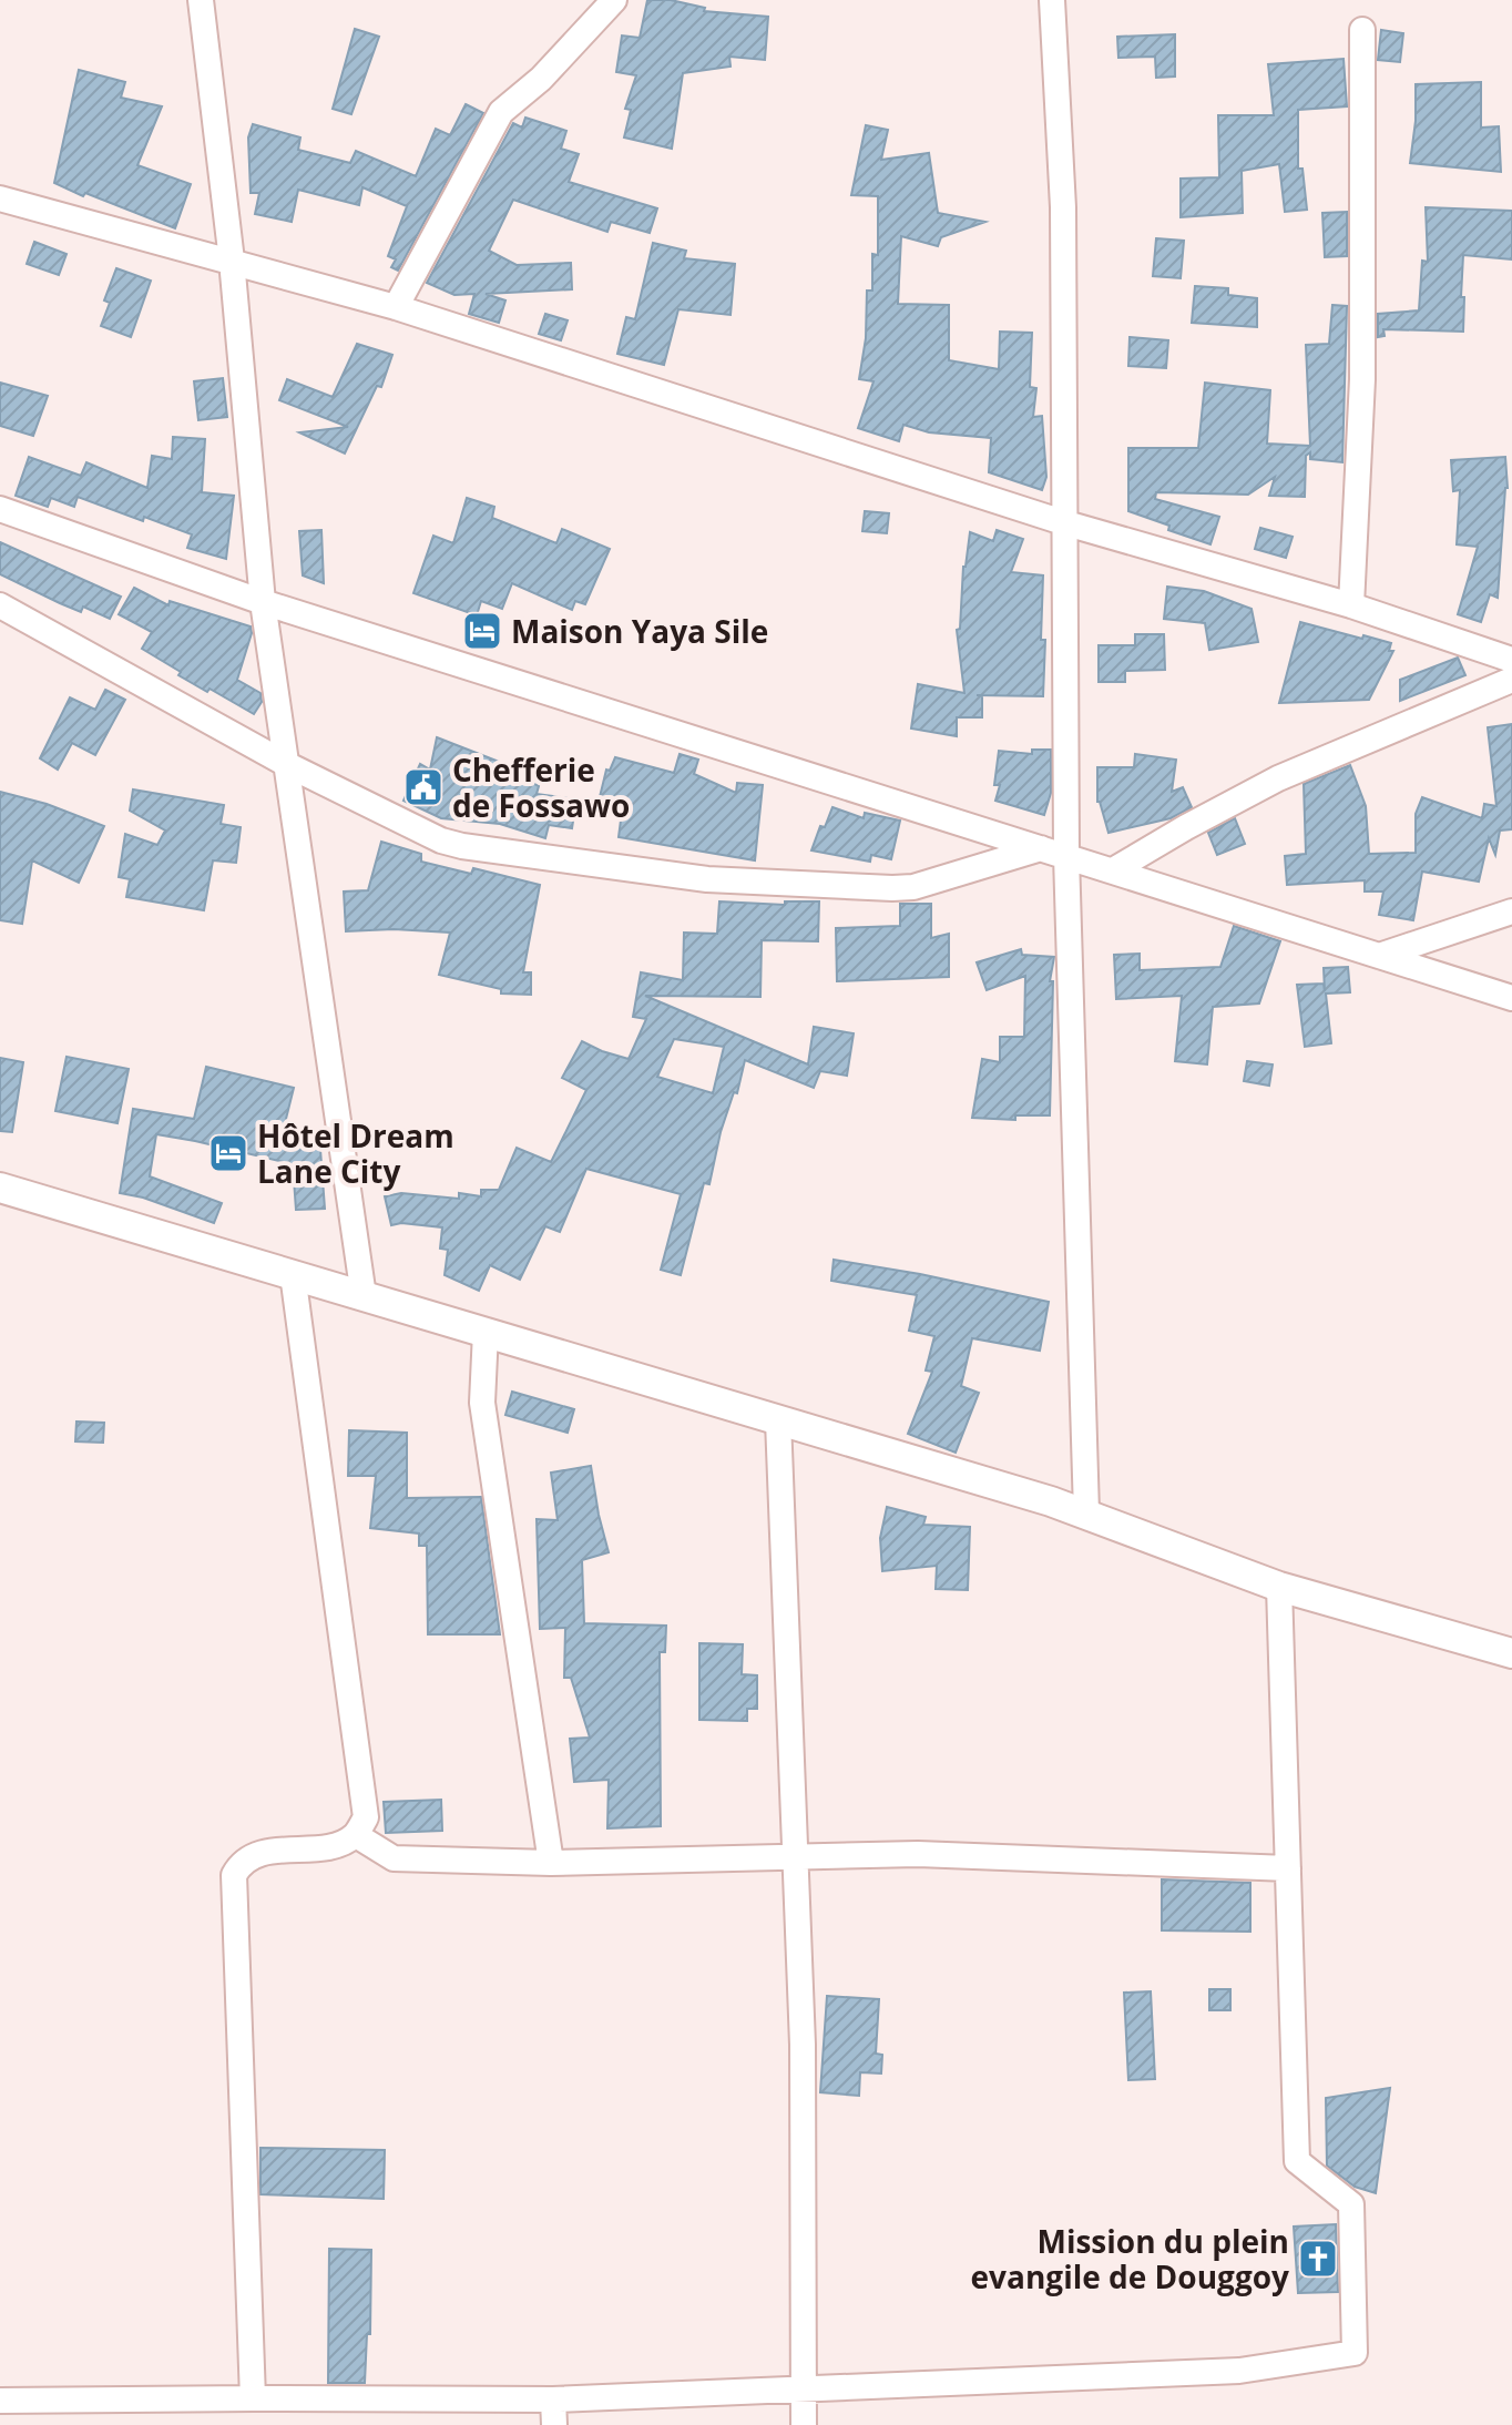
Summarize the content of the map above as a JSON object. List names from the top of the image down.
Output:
{
  "places": {
    "hotel": ["Maison Yaya Sile", "Hôtel Dream Lane City"],
    "public building": ["Chefferie de Fossawo"],
    "church": ["Mission du plein evangile de Douggoy"]
  }
}
